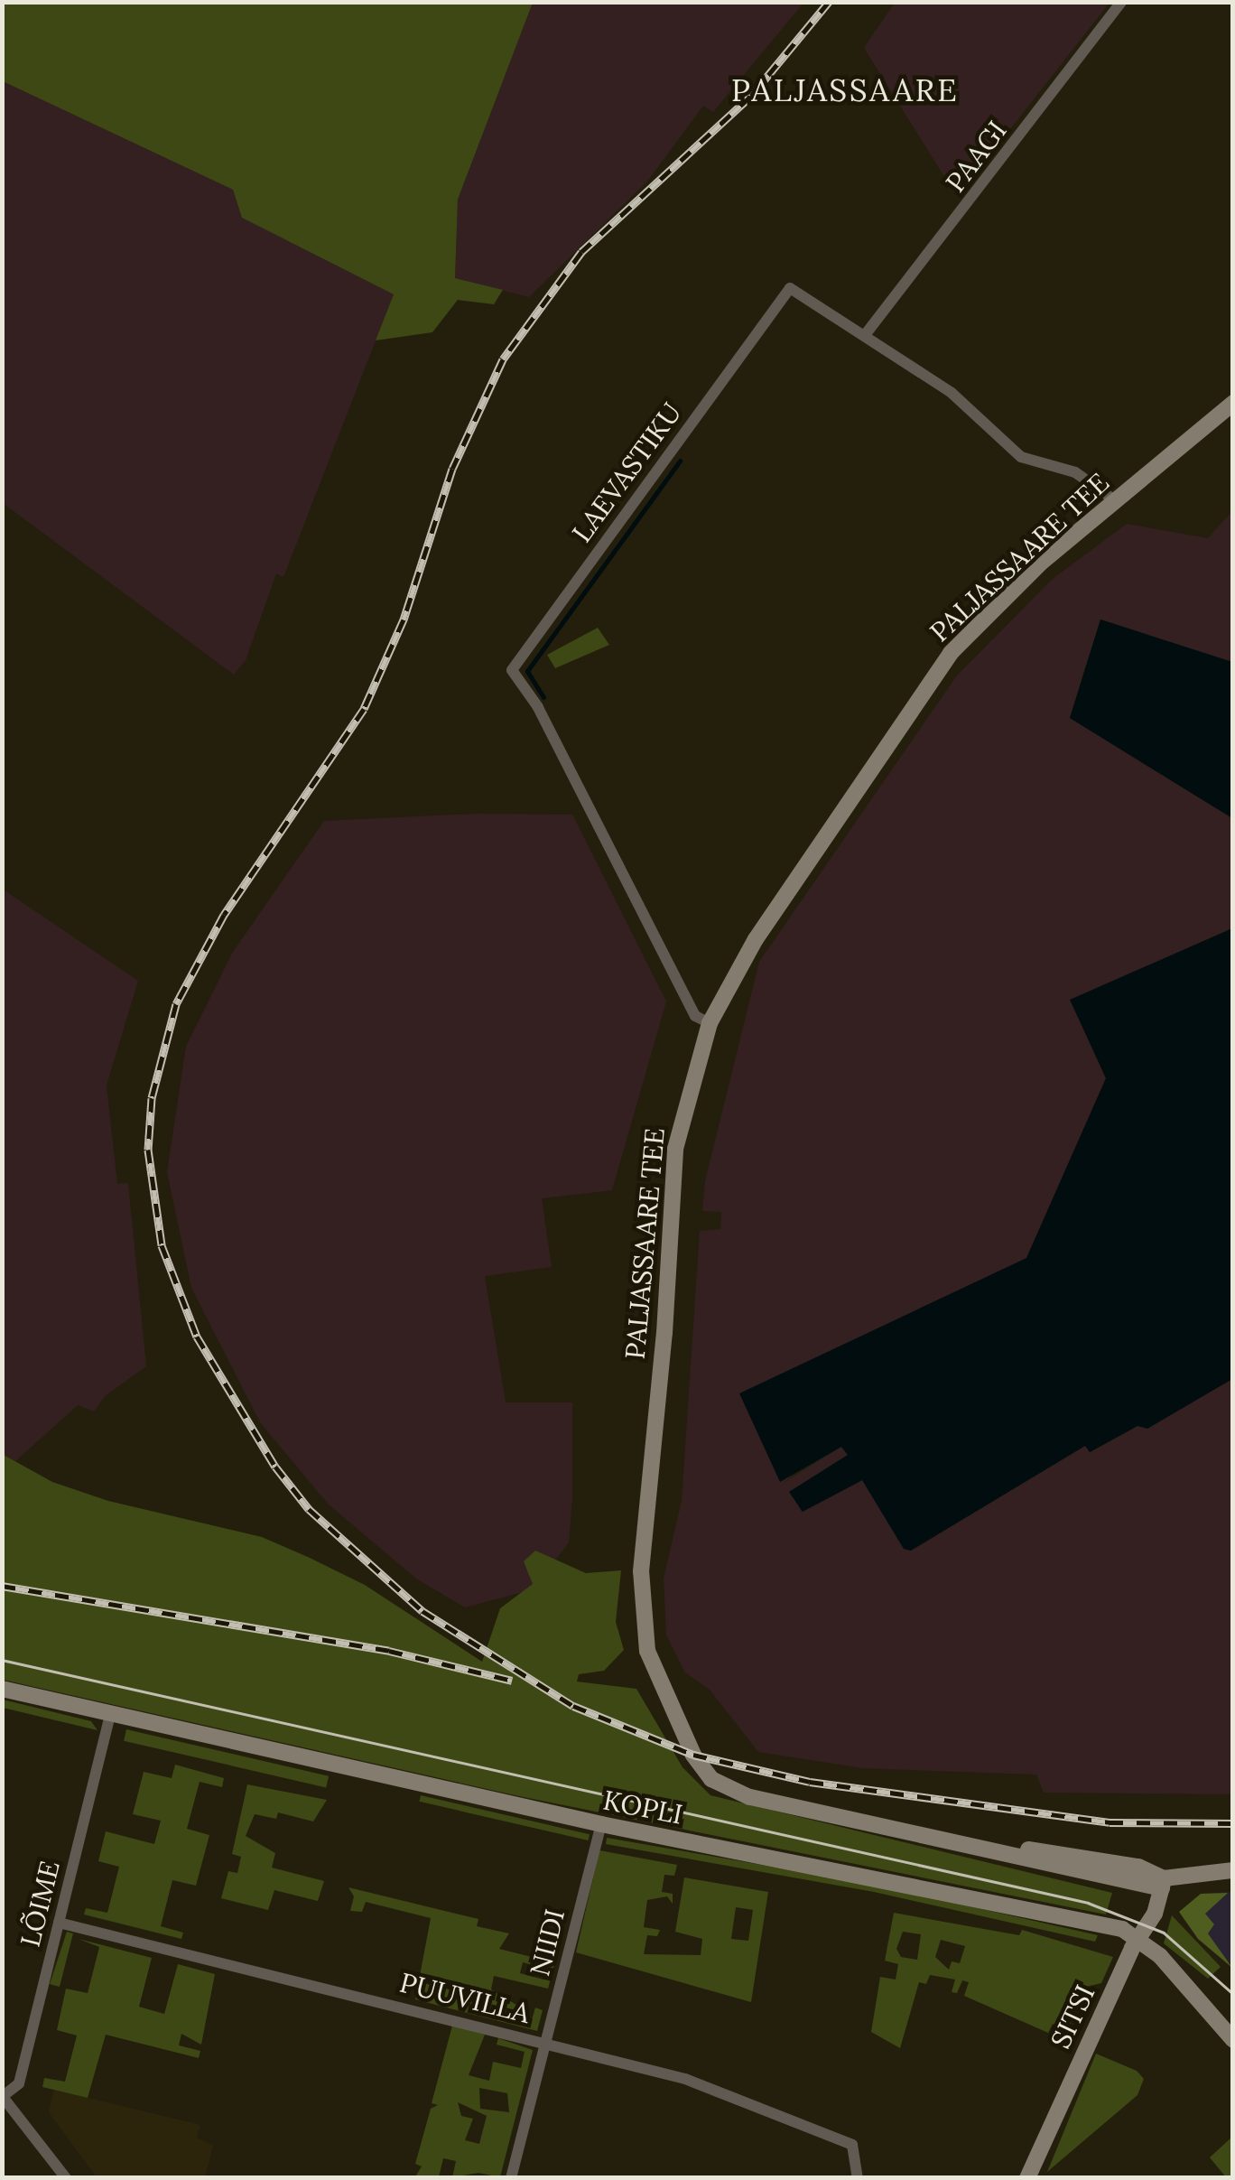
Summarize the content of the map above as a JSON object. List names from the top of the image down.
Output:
{
  "streets": {
    "street": [
      "PAAGI",
      "LAEVASTIKU",
      "PALJASSAARE TEE",
      "KOPLI",
      "LÕIME",
      "NIIDI",
      "PUUVILLA",
      "SITSI"
    ]
  },
  "crossings": [
    ["PAAGI", "LAEVASTIKU"],
    ["LAEVASTIKU", "PALJASSAARE TEE"],
    ["PALJASSAARE TEE", "SITSI"],
    ["KOPLI", "LÕIME"],
    ["KOPLI", "NIIDI"],
    ["KOPLI", "SITSI"],
    ["LÕIME", "PUUVILLA"],
    ["NIIDI", "PUUVILLA"]
  ],
  "districts": ["PALJASSAARE"]
}
